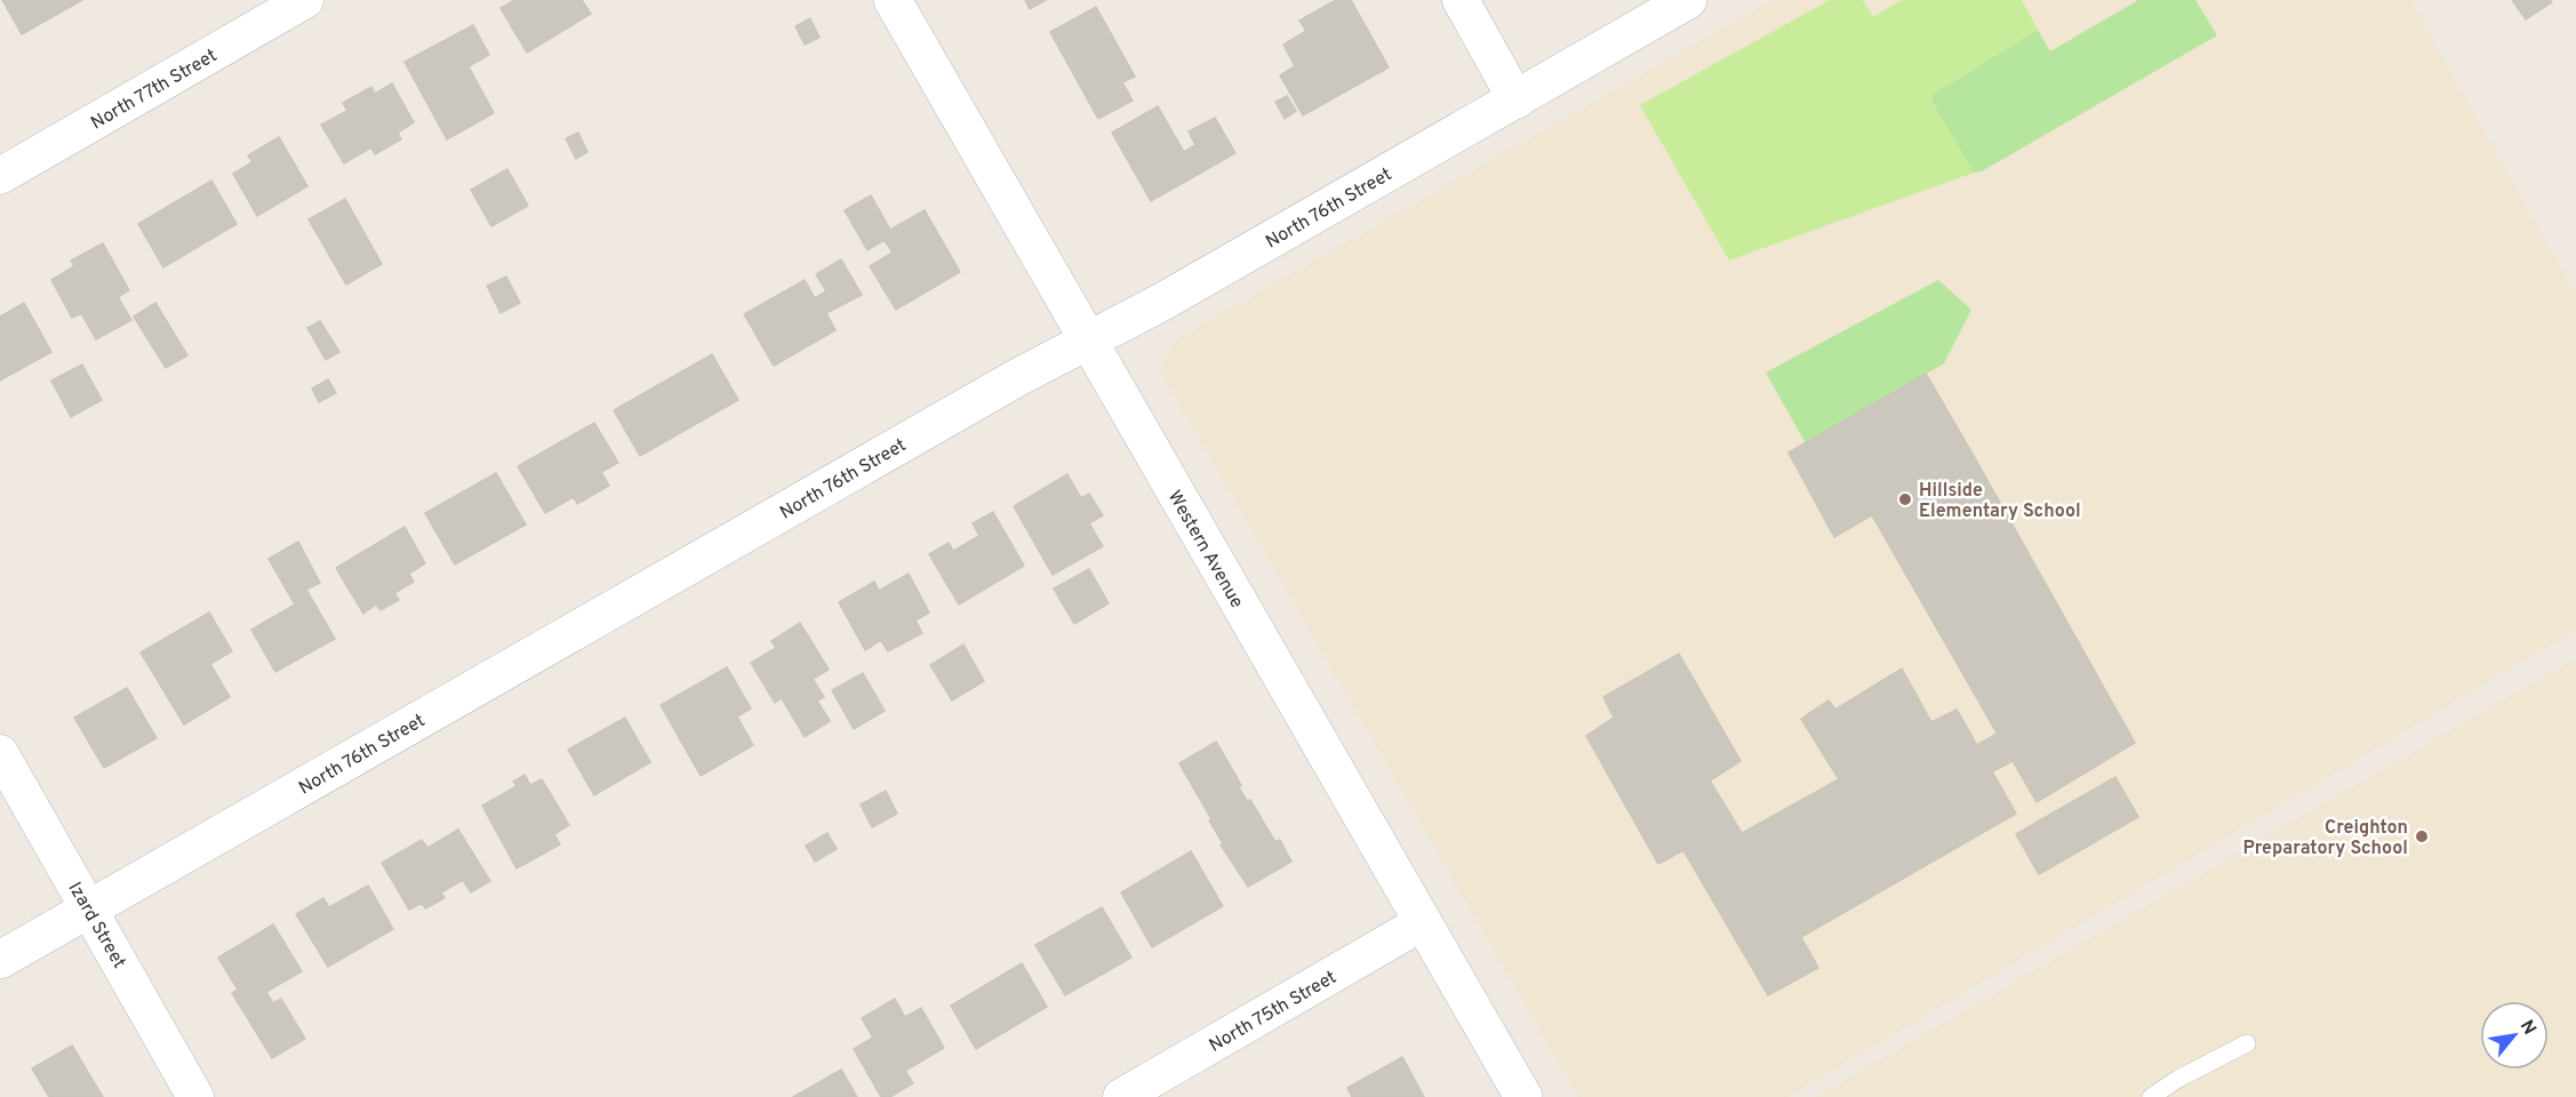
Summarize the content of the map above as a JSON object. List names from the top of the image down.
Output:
{
  "streets": {
    "street": [
      "North 77th Street",
      "North 76th Street",
      "Western Avenue",
      "Izard Street",
      "North 75th Street"
    ]
  },
  "crossings": [
    ["North 76th Street", "Western Avenue"],
    ["North 76th Street", "Izard Street"],
    ["Western Avenue", "North 75th Street"]
  ],
  "places": ["Hillside Elementary School", "Creighton Preparatory School"],
  "north": "top right"
}
